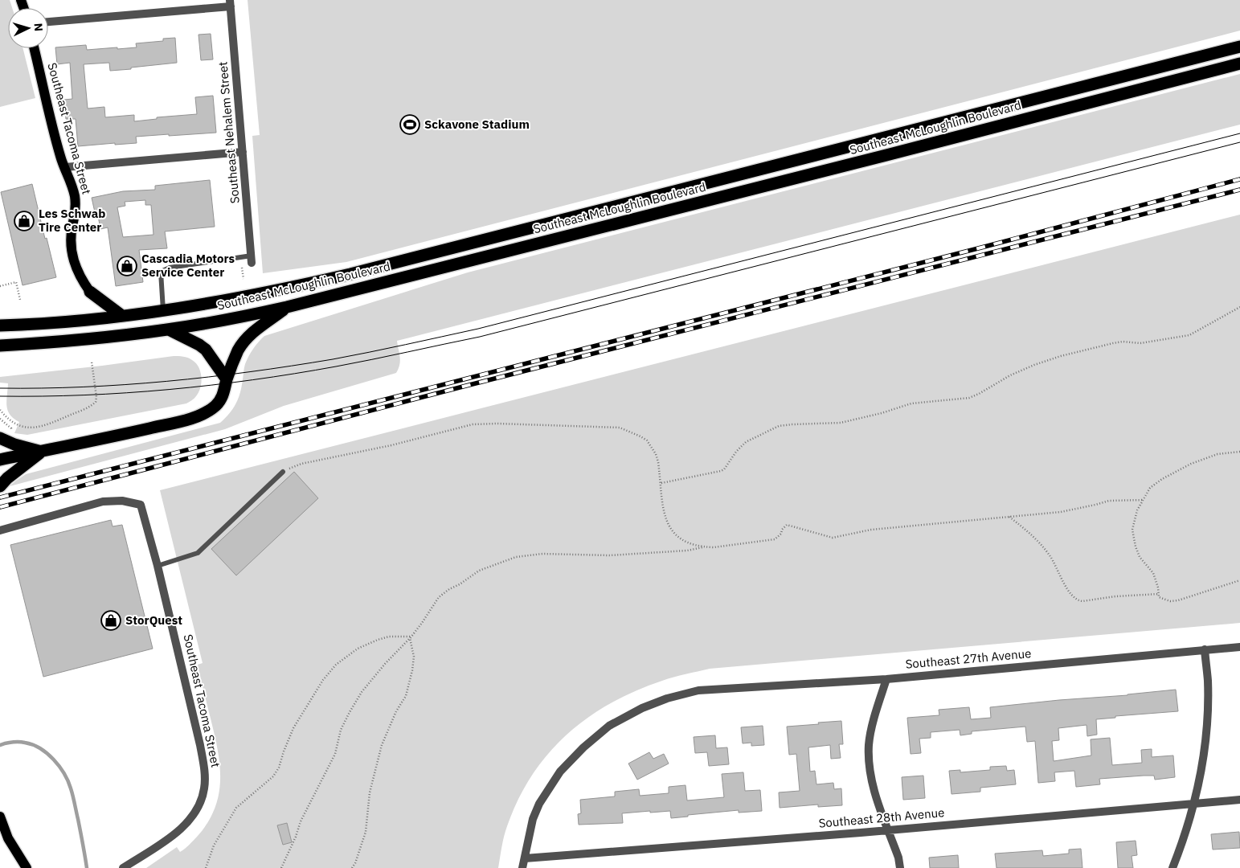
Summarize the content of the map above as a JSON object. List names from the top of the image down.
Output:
{
  "streets": {
    "highway": ["Southeast McLoughlin Boulevard"],
    "main road": ["Southeast Tacoma Street"],
    "street": ["Southeast Nehalem Street", "Southeast 27th Avenue", "Southeast 28th Avenue"]
  },
  "crossings": [
    ["Southeast 27th Avenue", "Southeast 28th Avenue"]
  ],
  "places": {
    "sports": ["Sckavone Stadium"],
    "shop": ["Les Schwab Tire Center", "Cascadia Motors Service Center", "StorQuest"]
  },
  "north": "right"
}
